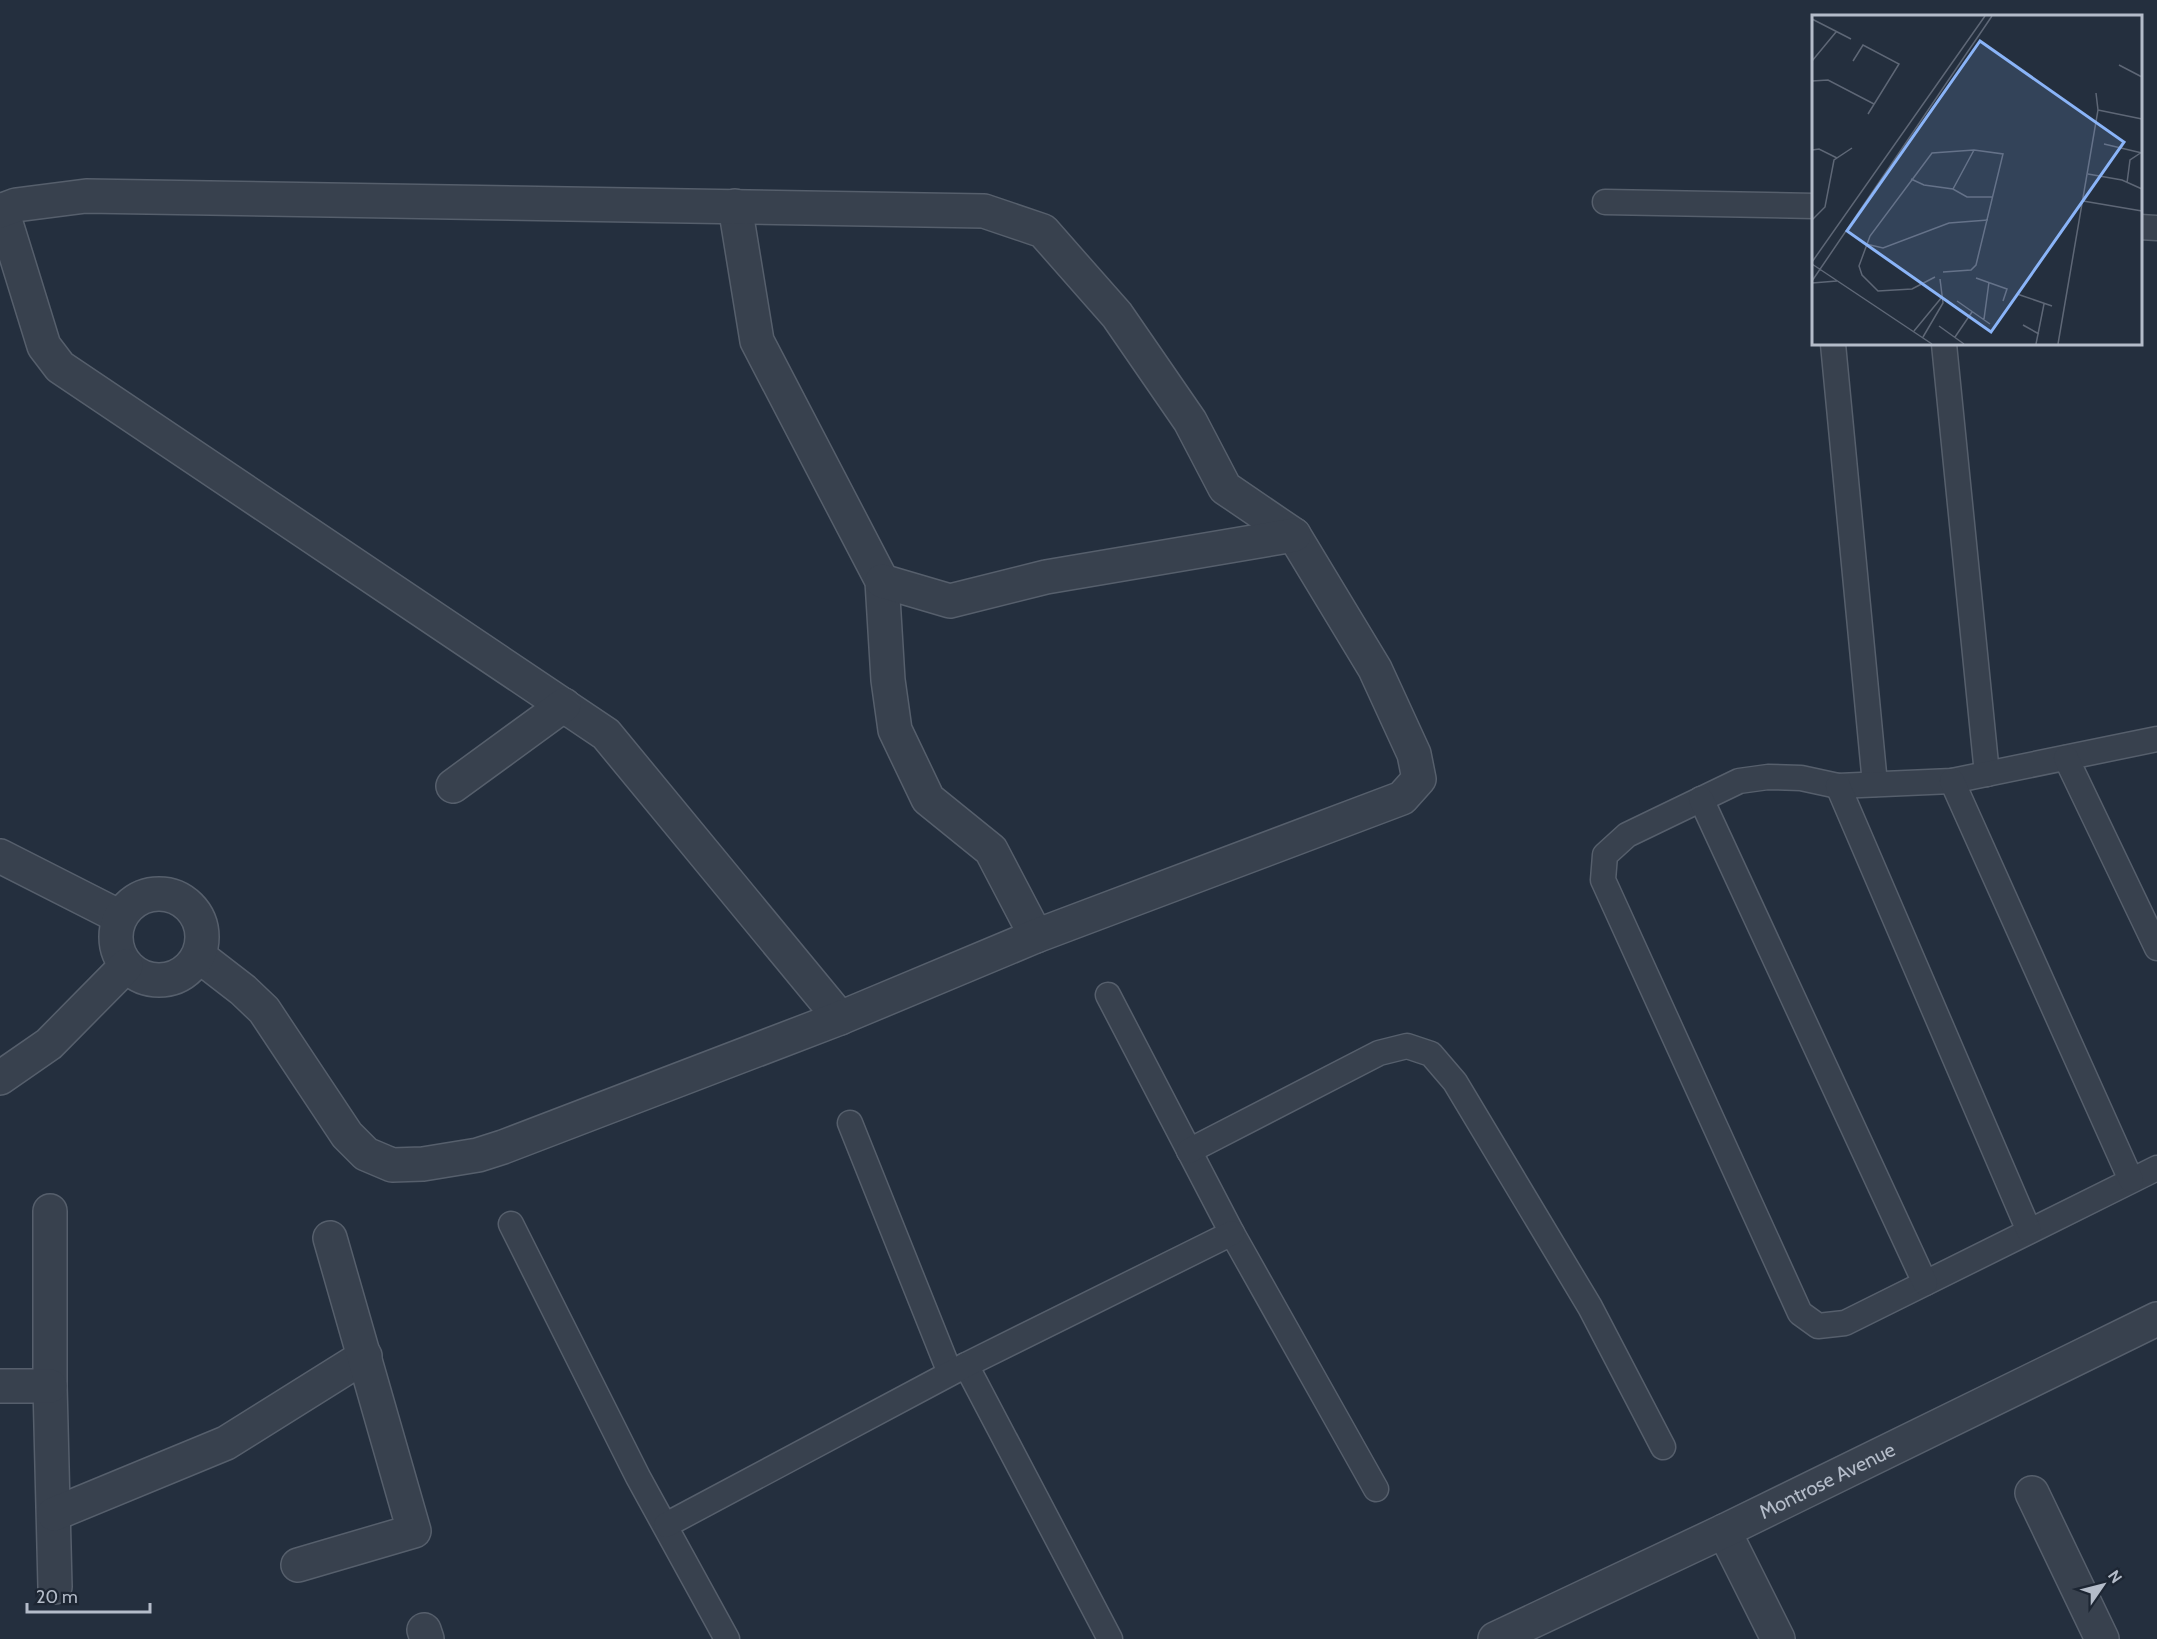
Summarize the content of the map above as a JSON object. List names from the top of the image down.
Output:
{
  "streets": {
    "street": ["Montrose Avenue"]
  },
  "scale_bar": "20 m",
  "north": "top right"
}
